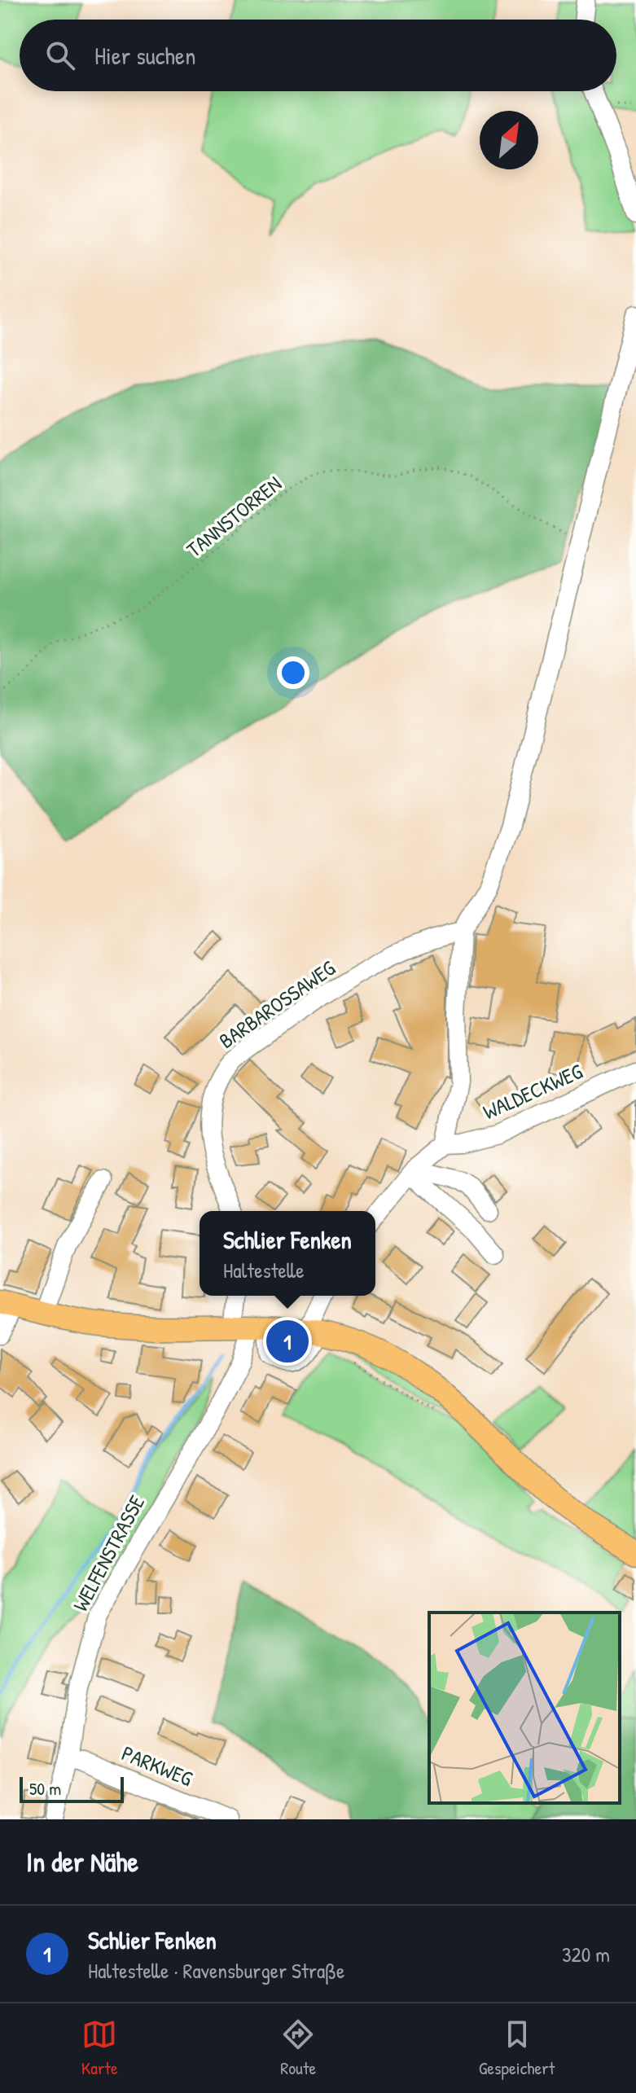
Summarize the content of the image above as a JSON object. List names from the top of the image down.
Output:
{
  "streets": {
    "street": [
      "BARBAROSSAWEG",
      "WALDECKWEG",
      "WELFENSTRASSE",
      "PARKWEG"
    ],
    "path": ["TANNSTORREN"]
  },
  "crossings": [
    ["WELFENSTRASSE", "PARKWEG"]
  ],
  "scale_bar": "50 m",
  "north": "top right",
  "page": {
    "search": "Hier suchen",
    "popup": ["Schlier Fenken", "Haltestelle"],
    "pins": "1",
    "scale": "50 m",
    "heading": "In der Nähe",
    "list": [
      {
        "mark": "1",
        "name": "Schlier Fenken",
        "note": "Haltestelle · Ravensburger Straße",
        "value": "320 m"
      }
    ],
    "nav": ["Karte", "Route", "Gespeichert"]
  }
}
